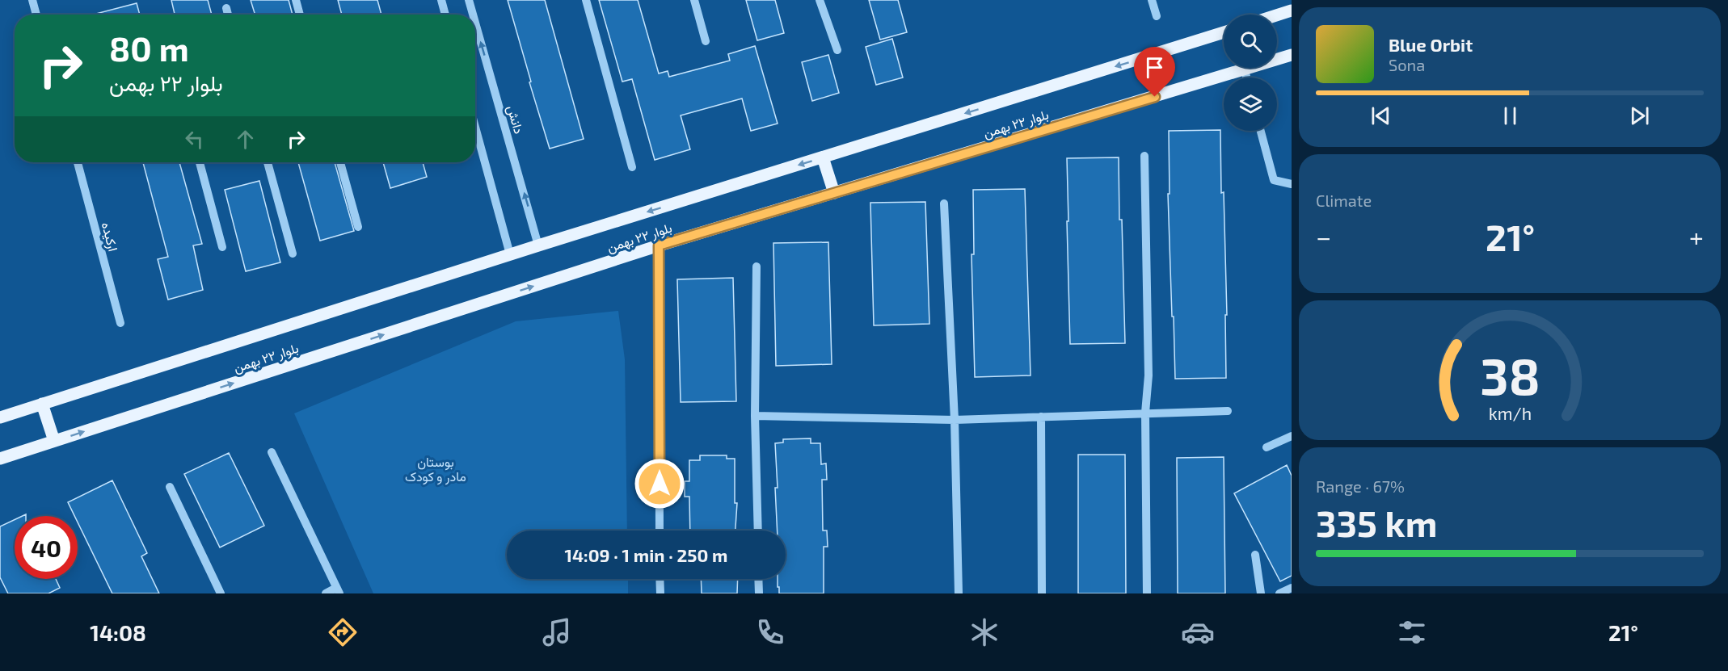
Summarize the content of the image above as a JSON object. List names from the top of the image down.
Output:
{
  "streets": {
    "main road": ["بلوار ۲۲ بهمن"],
    "street": ["دانش", "ارکیده"]
  },
  "crossings": [
    ["دانش", "بلوار ۲۲ بهمن"]
  ],
  "parks": ["بوستان مادر و کودک"],
  "page": {
    "turn": ["80 m", "بلوار ۲۲ بهمن"],
    "song": ["Blue Orbit", "Sona"],
    "tile": [
      "Climate",
      ["Range · 67%", "335 km"]
    ],
    "heat": ["−", "21°", "+"],
    "limit": "40",
    "trip": "14:09 · 1 min · 250 m",
    "tabs": ["14:08", "21°"],
    "gauge": ["38", "km/h"]
  }
}
